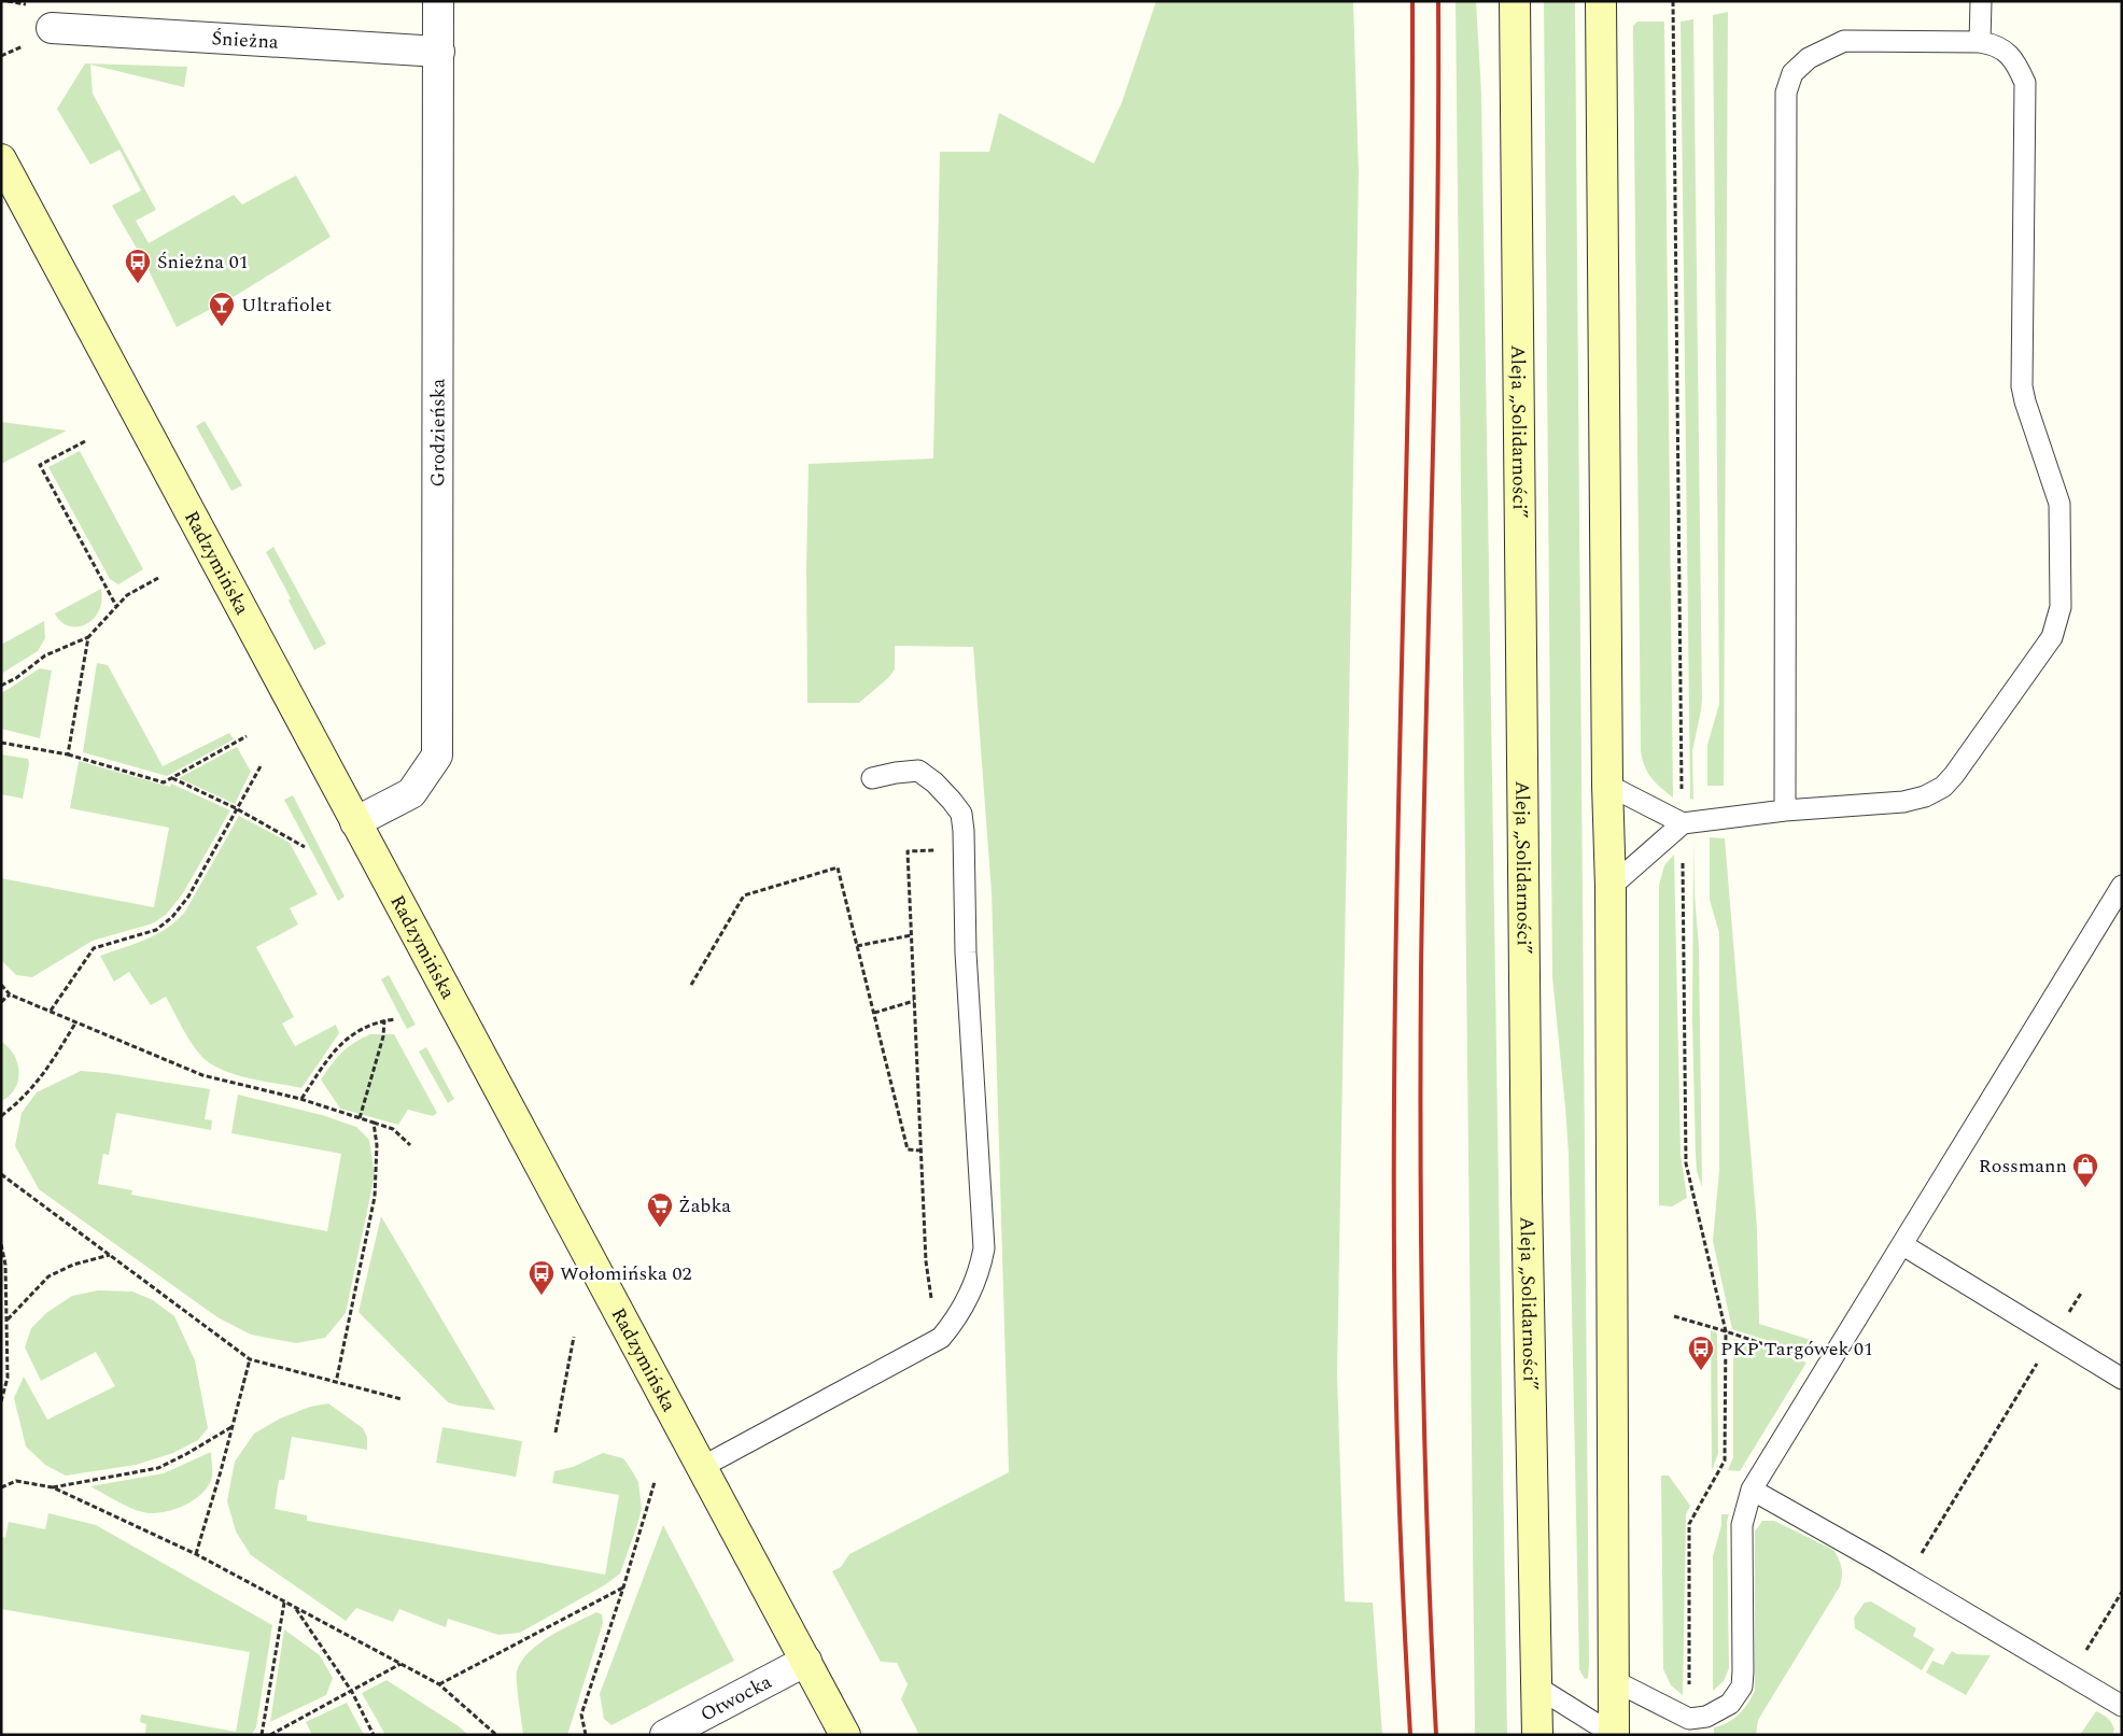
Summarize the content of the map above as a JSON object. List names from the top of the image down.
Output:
{
  "streets": {
    "main road": ["Aleja „Solidarności”", "Radzymińska"],
    "street": ["Śnieżna", "Grodzieńska", "Otwocka"]
  },
  "crossings": [
    ["Śnieżna", "Grodzieńska"],
    ["Grodzieńska", "Radzymińska"],
    ["Radzymińska", "Otwocka"]
  ],
  "places": {
    "bus stop": ["Śnieżna 01", "Wołomińska 02", "PKP Targówek 01"],
    "bar": ["Ultrafiolet"],
    "shop": ["Rossmann"],
    "supermarket": ["Żabka"]
  }
}
